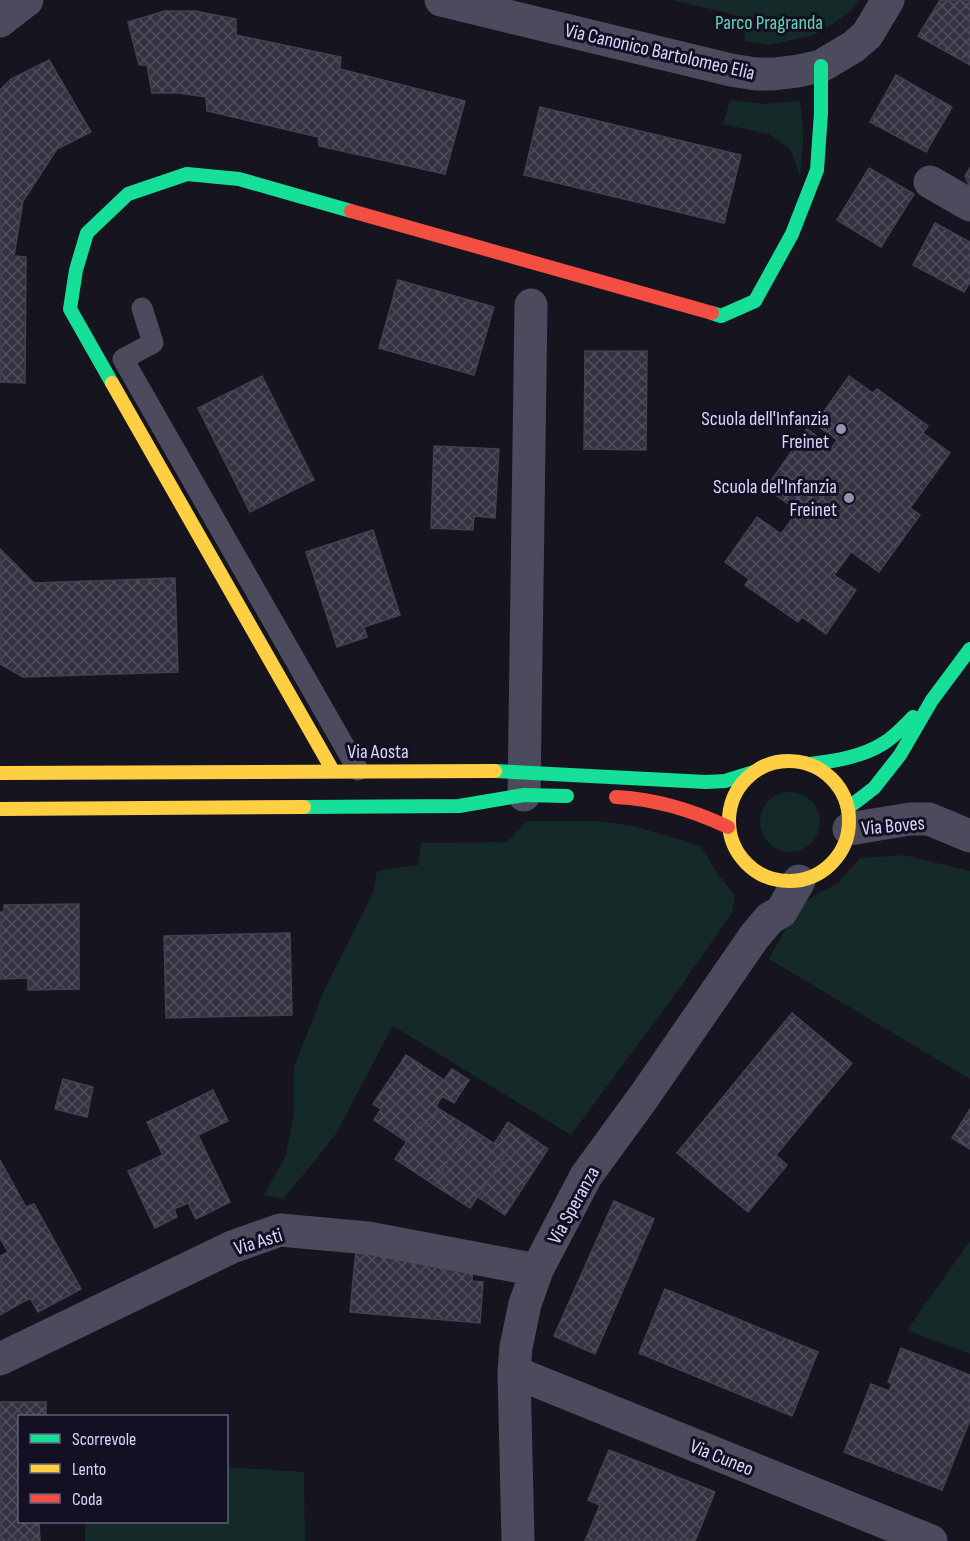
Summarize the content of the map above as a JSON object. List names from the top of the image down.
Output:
{
  "streets": {
    "street": [
      "Via Canonico Bartolomeo Elia",
      "Via Aosta",
      "Via Boves",
      "Via Speranza",
      "Via Asti",
      "Via Cuneo"
    ]
  },
  "crossings": [
    ["Via Aosta", "Via Boves"],
    ["Via Aosta", "Via Speranza"],
    ["Via Boves", "Via Speranza"],
    ["Via Speranza", "Via Asti"],
    ["Via Speranza", "Via Cuneo"]
  ],
  "parks": ["Parco Pragranda"],
  "places": ["Scuola dell'Infanzia Freinet", "Scuola del'Infanzia Freinet"],
  "legend": ["Scorrevole", "Lento", "Coda"]
}
